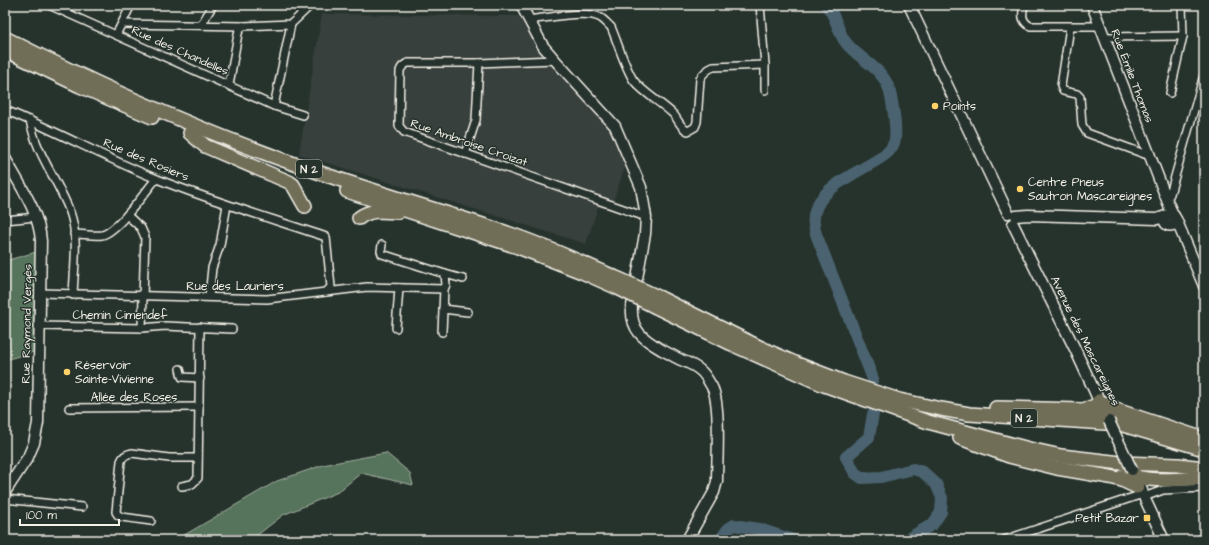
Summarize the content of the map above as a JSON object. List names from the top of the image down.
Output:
{
  "streets": {
    "highway": ["N 2"],
    "street": [
      "Rue des Chandelles",
      "Rue Émile Thomas",
      "Rue Ambroise Croizat",
      "Rue des Rosiers",
      "Rue des Lauriers",
      "Chemin Cimendef",
      "Rue Raymond Vergès",
      "Avenue des Mascareignes",
      "Allée des Roses"
    ]
  },
  "crossings": [
    ["Rue des Rosiers", "Rue des Lauriers"],
    ["Rue des Lauriers", "Rue Raymond Vergès"],
    ["Chemin Cimendef", "Rue Raymond Vergès"]
  ],
  "places": {
    "other": ["Points", "Centre Pneus Sautron Mascareignes", "Réservoir Sainte-Vivienne"],
    "transit": ["Petit Bazar"]
  },
  "scale_bar": "100 m"
}
